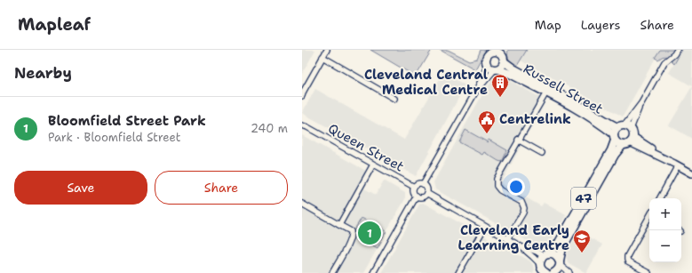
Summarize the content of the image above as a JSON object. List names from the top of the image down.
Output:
{
  "streets": {
    "highway": ["Russell Street", "47"],
    "street": ["Queen Street"]
  },
  "crossings": [
    ["Russell Street", "47"]
  ],
  "places": {
    "building": ["Cleveland Central Medical Centre"],
    "public building": ["Centrelink"],
    "school or university": ["Cleveland Early Learning Centre"]
  },
  "page": {
    "header": "Mapleaf",
    "nav": ["Map", "Layers", "Share"],
    "heading": "Nearby",
    "list": [
      {
        "mark": "1",
        "name": "Bloomfield Street Park",
        "note": "Park · Bloomfield Street",
        "value": "240 m"
      }
    ],
    "buttons": ["Save", "Share"],
    "map_buttons": ["+", "−"],
    "pins": "1"
  }
}
